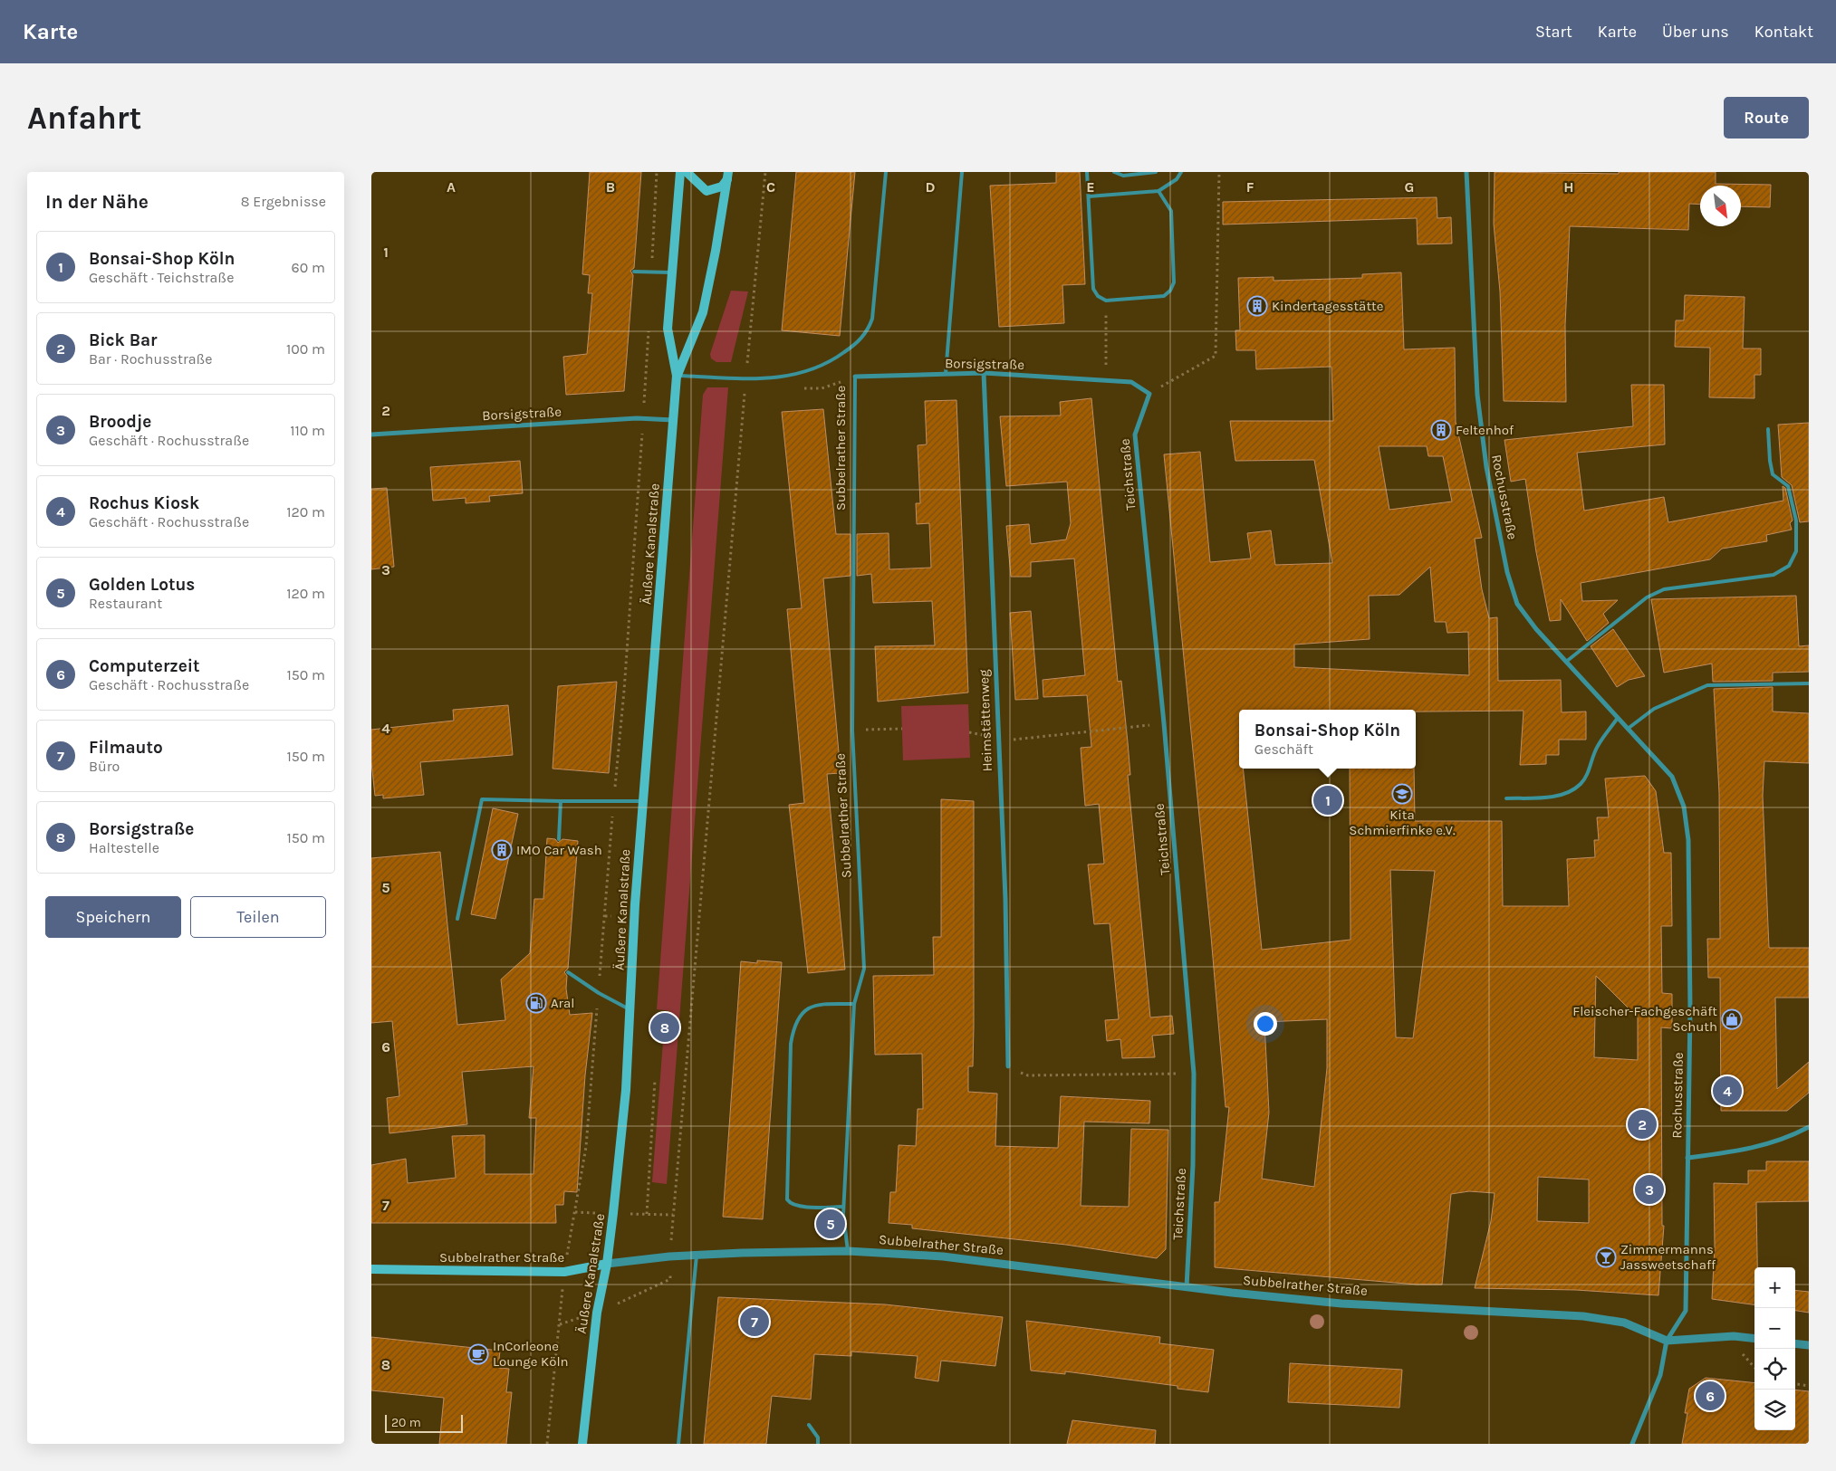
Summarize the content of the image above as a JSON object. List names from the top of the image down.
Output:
{
  "streets": {
    "main road": ["Subbelrather Straße", "Äußere Kanalstraße"],
    "street": [
      "Borsigstraße",
      "Teichstraße",
      "Rochusstraße",
      "Heimstättenweg"
    ]
  },
  "crossings": [
    ["Borsigstraße", "Subbelrather Straße"],
    ["Borsigstraße", "Teichstraße"],
    ["Borsigstraße", "Äußere Kanalstraße"],
    ["Borsigstraße", "Heimstättenweg"],
    ["Subbelrather Straße", "Teichstraße"],
    ["Subbelrather Straße", "Rochusstraße"],
    ["Subbelrather Straße", "Äußere Kanalstraße"]
  ],
  "places": {
    "building": ["Kindertagesstätte", "Feltenhof", "IMO Car Wash"],
    "school or university": ["Kita Schmierfinke e.V."],
    "fuel station": ["Aral"],
    "shop": ["Fleischer-Fachgeschäft Schuth"],
    "bar": ["Zimmermanns Jassweetschaff"],
    "cafe": ["InCorleone Lounge Köln"]
  },
  "scale_bar": "20 m",
  "north": "bottom right",
  "page": {
    "header": "Karte",
    "nav": [
      "Start",
      "Karte",
      "Über uns",
      "Kontakt"
    ],
    "buttons": [
      "Route",
      ["Speichern", "Teilen"]
    ],
    "title": "Anfahrt",
    "heading": ["In der Nähe", "8 Ergebnisse"],
    "list": [
      {
        "mark": "1",
        "name": "Bonsai-Shop Köln",
        "note": "Geschäft · Teichstraße",
        "value": "60 m"
      },
      {
        "mark": "2",
        "name": "Bick Bar",
        "note": "Bar · Rochusstraße",
        "value": "100 m"
      },
      {
        "mark": "3",
        "name": "Broodje",
        "note": "Geschäft · Rochusstraße",
        "value": "110 m"
      },
      {
        "mark": "4",
        "name": "Rochus Kiosk",
        "note": "Geschäft · Rochusstraße",
        "value": "120 m"
      },
      {
        "mark": "5",
        "name": "Golden Lotus",
        "note": "Restaurant",
        "value": "120 m"
      },
      {
        "mark": "6",
        "name": "Computerzeit",
        "note": "Geschäft · Rochusstraße",
        "value": "150 m"
      },
      {
        "mark": "7",
        "name": "Filmauto",
        "note": "Büro",
        "value": "150 m"
      },
      {
        "mark": "8",
        "name": "Borsigstraße",
        "note": "Haltestelle",
        "value": "150 m"
      }
    ],
    "popup": ["Bonsai-Shop Köln", "Geschäft"],
    "pins": [
      "1",
      "8",
      "4",
      "2",
      "3",
      "5",
      "7",
      "6"
    ],
    "map_buttons": ["+", "−"],
    "scale": "20 m"
  },
  "grid": {
    "columns": [
      "A",
      "B",
      "C",
      "D",
      "E",
      "F",
      "G",
      "H"
    ],
    "rows": [
      "1",
      "2",
      "3",
      "4",
      "5",
      "6",
      "7",
      "8"
    ]
  }
}
